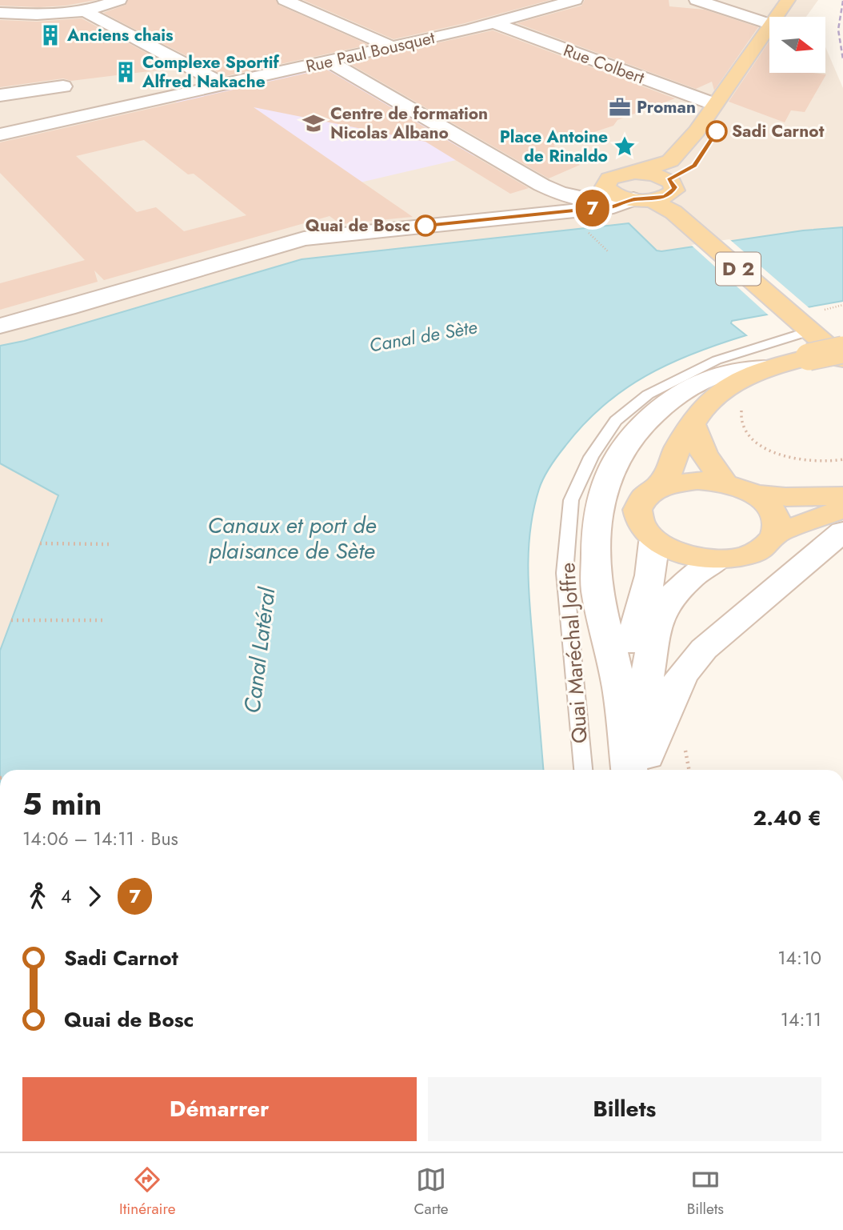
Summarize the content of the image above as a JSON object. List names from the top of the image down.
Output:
{
  "streets": {
    "main road": ["D 2"],
    "street": ["Rue Paul Bousquet", "Rue Colbert", "Quai Maréchal Joffre"]
  },
  "crossings": [
    ["Rue Paul Bousquet", "Rue Colbert"],
    ["D 2", "Quai Maréchal Joffre"]
  ],
  "water": ["Canal de Sète", "Canaux et port de plaisance de Sète", "Canal Latéral"],
  "places": {
    "building": ["Anciens chais", "Complexe Sportif Alfred Nakache"],
    "office": ["Proman"],
    "school or university": ["Centre de formation Nicolas Albano"],
    "other": ["Sadi Carnot", "Quai de Bosc"],
    "place": ["Place Antoine de Rinaldo"]
  },
  "lines": ["bus line 7"],
  "north": "right",
  "page": {
    "on_map": "7",
    "heading": ["5 min", "14:06 – 14:11 · Bus", "2.40 €"],
    "legs": ["4", "7"],
    "list": [
      {
        "name": "Sadi Carnot",
        "value": "14:10"
      },
      {
        "name": "Quai de Bosc",
        "value": "14:11"
      }
    ],
    "buttons": ["Démarrer", "Billets"],
    "tabs": ["Itinéraire", "Carte", "Billets"]
  }
}
